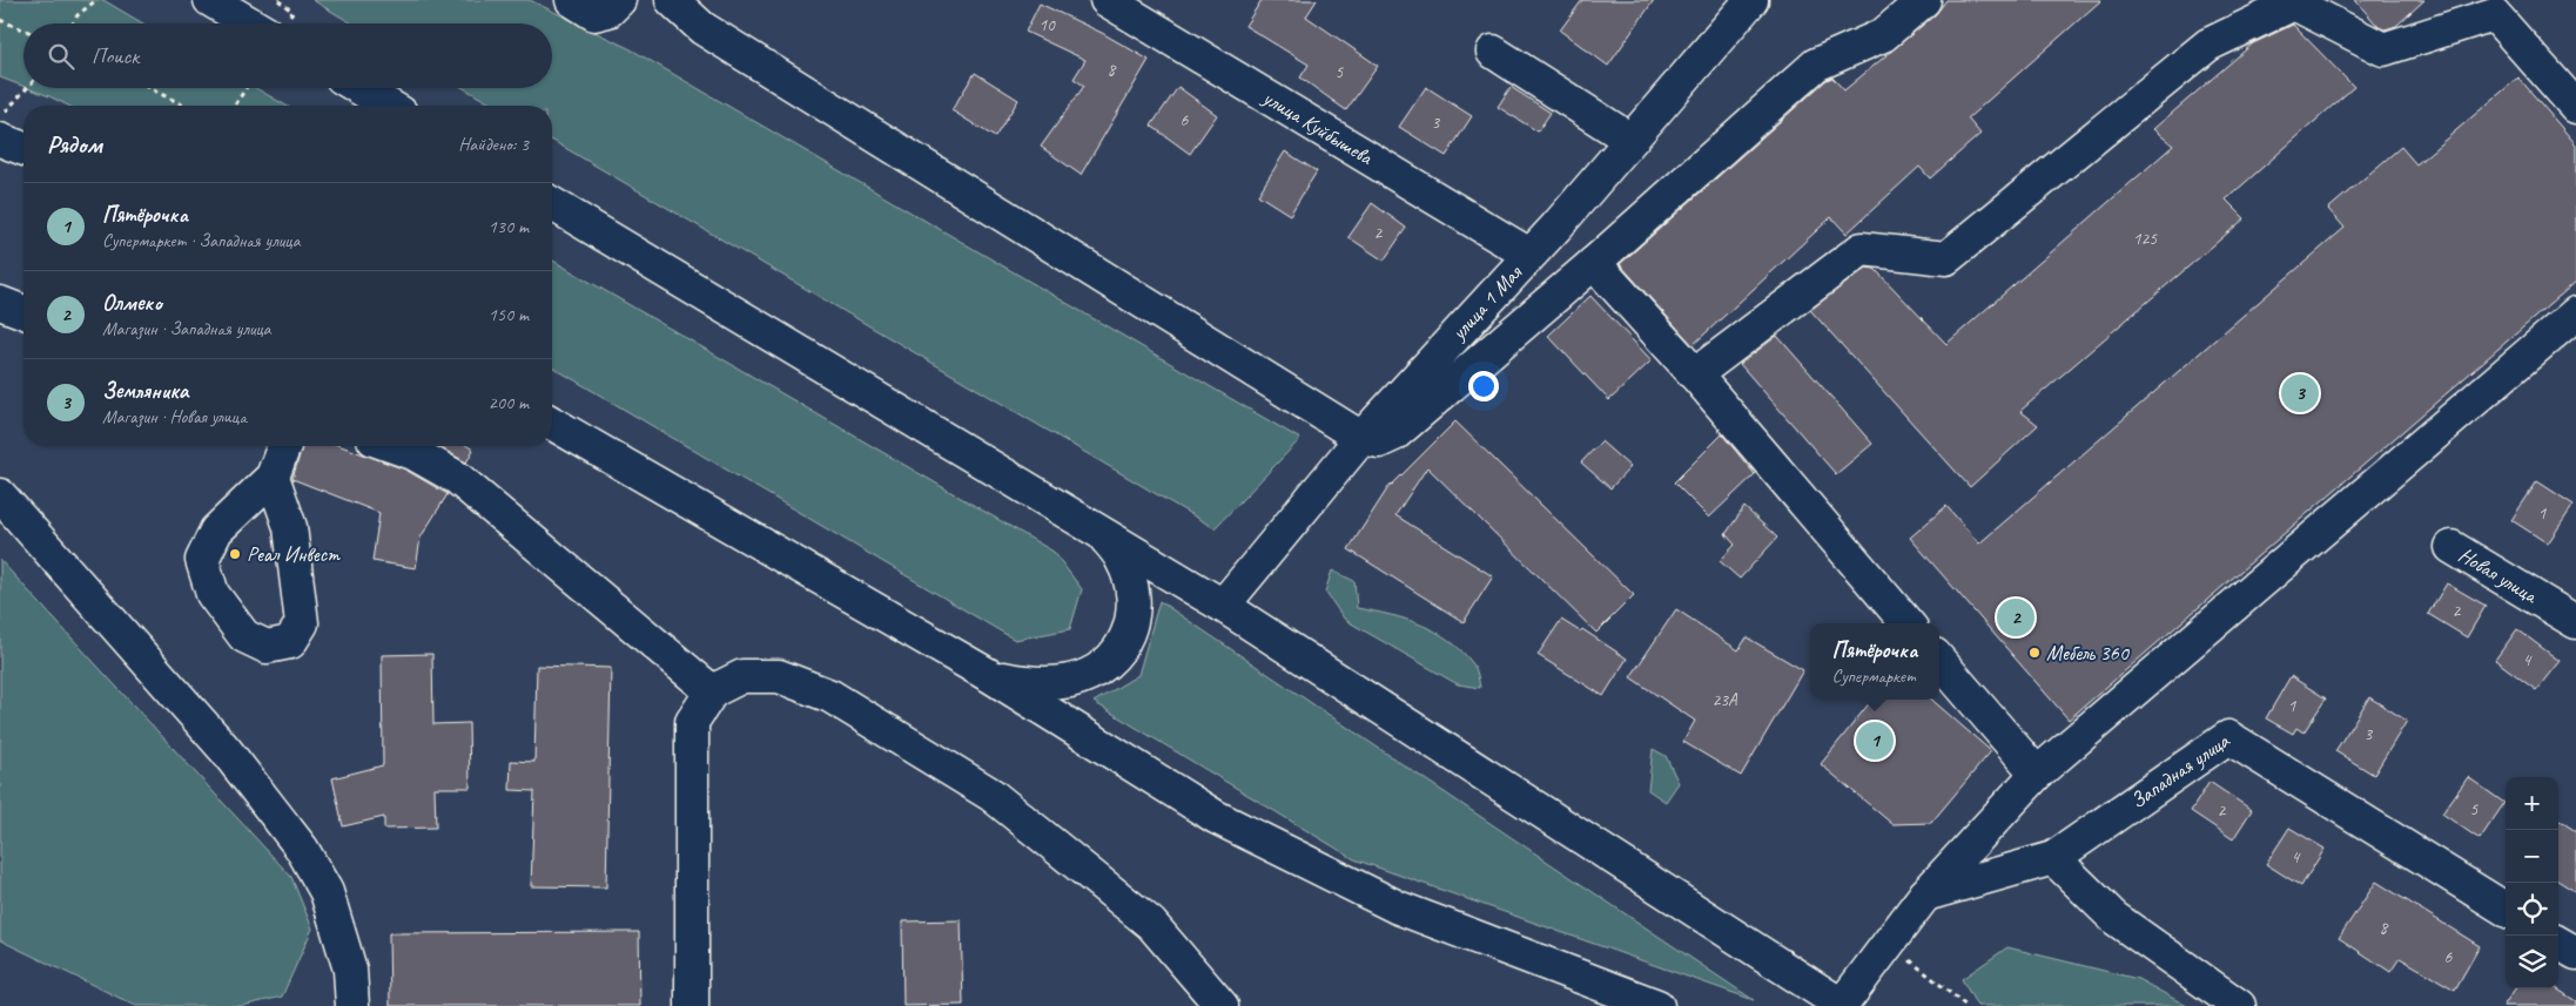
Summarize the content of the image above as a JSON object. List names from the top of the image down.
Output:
{
  "streets": {
    "main road": [
      "улица Куйбышева",
      "улица 1 Мая",
      "Новая улица",
      "Западная улица"
    ]
  },
  "crossings": [
    ["улица Куйбышева", "улица 1 Мая"]
  ],
  "places": ["Реал Инвест", "Мебель 360"],
  "house_numbers": [
    "10",
    "8",
    "5",
    "6",
    "3",
    "2",
    "125",
    "1",
    "2",
    "4",
    "23А",
    "1",
    "3",
    "5",
    "2",
    "4",
    "8",
    "6"
  ],
  "page": {
    "search": "Поиск",
    "heading": ["Рядом", "Найдено: 3"],
    "list": [
      {
        "mark": "1",
        "name": "Пятёрочка",
        "note": "Супермаркет · Западная улица",
        "value": "130 m"
      },
      {
        "mark": "2",
        "name": "Олмеко",
        "note": "Магазин · Западная улица",
        "value": "150 m"
      },
      {
        "mark": "3",
        "name": "Земляника",
        "note": "Магазин · Новая улица",
        "value": "200 m"
      }
    ],
    "pins": ["3", "2", "1"],
    "popup": ["Пятёрочка", "Супермаркет"],
    "map_buttons": ["+", "−"]
  }
}
